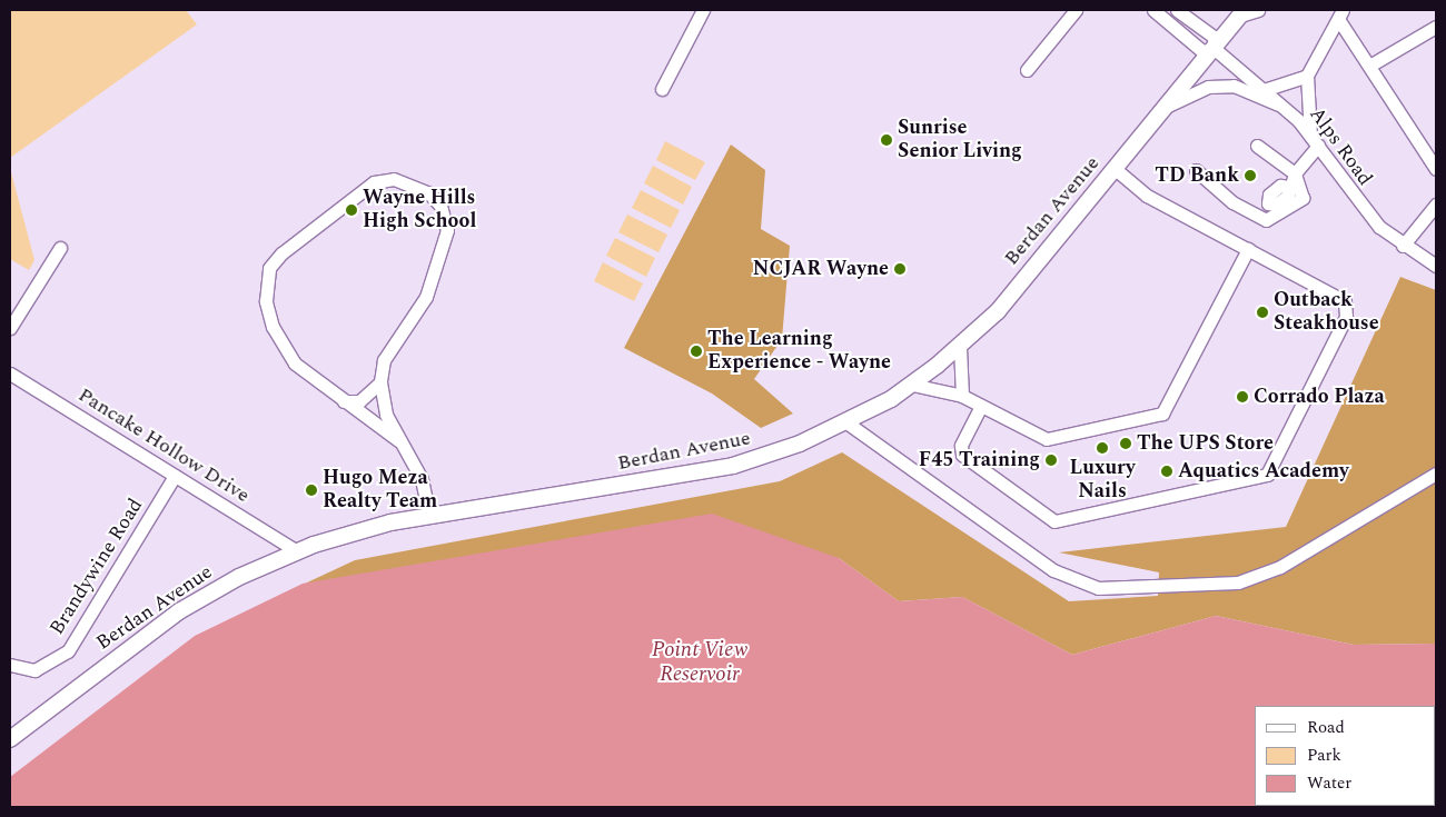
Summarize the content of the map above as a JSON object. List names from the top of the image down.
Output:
{
  "streets": {
    "main road": ["Berdan Avenue"],
    "street": ["Alps Road", "Pancake Hollow Drive", "Brandywine Road"]
  },
  "crossings": [
    ["Alps Road", "Berdan Avenue"],
    ["Berdan Avenue", "Pancake Hollow Drive"],
    ["Pancake Hollow Drive", "Brandywine Road"]
  ],
  "water": ["Point View Reservoir"],
  "places": [
    "Sunrise Senior Living",
    "TD Bank",
    "Wayne Hills High School",
    "NCJAR Wayne",
    "Outback Steakhouse",
    "The Learning Experience - Wayne",
    "Corrado Plaza",
    "The UPS Store",
    "Luxury Nails",
    "F45 Training",
    "Aquatics Academy",
    "Hugo Meza Realty Team"
  ],
  "legend": ["Road", "Park", "Water"]
}
